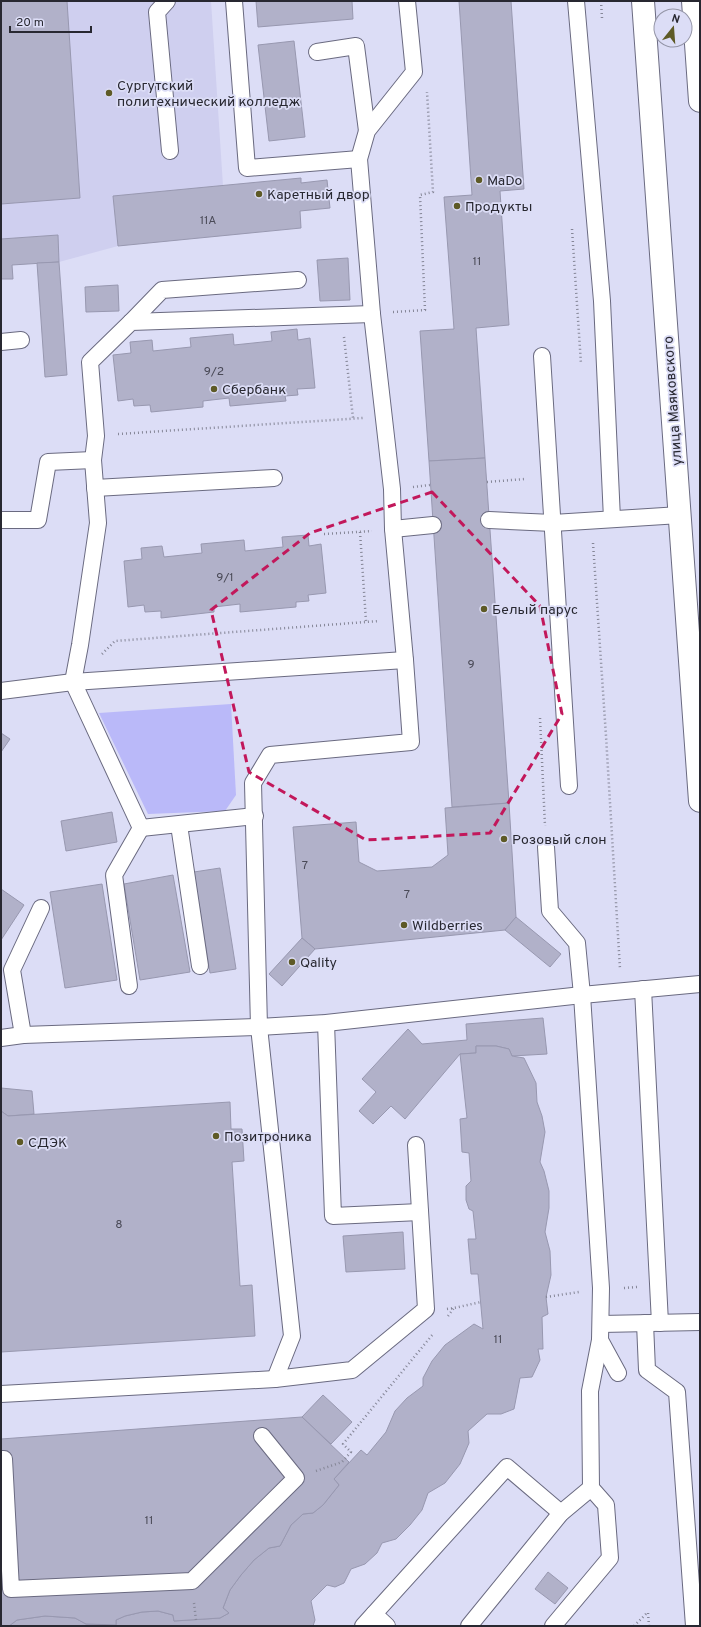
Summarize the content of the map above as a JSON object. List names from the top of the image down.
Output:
{
  "streets": {
    "main road": ["улица Маяковского"]
  },
  "places": [
    "Сургутский политехнический колледж",
    "MaDo",
    "Каретный двор",
    "Продукты",
    "Сбербанк",
    "Белый парус",
    "Розовый слон",
    "Wildberries",
    "Qality",
    "Позитроника",
    "СДЭК"
  ],
  "house_numbers": [
    "11А",
    "11",
    "9/2",
    "9/1",
    "9",
    "7",
    "7",
    "8",
    "11",
    "11"
  ],
  "scale_bar": "20 m",
  "north": "top"
}
